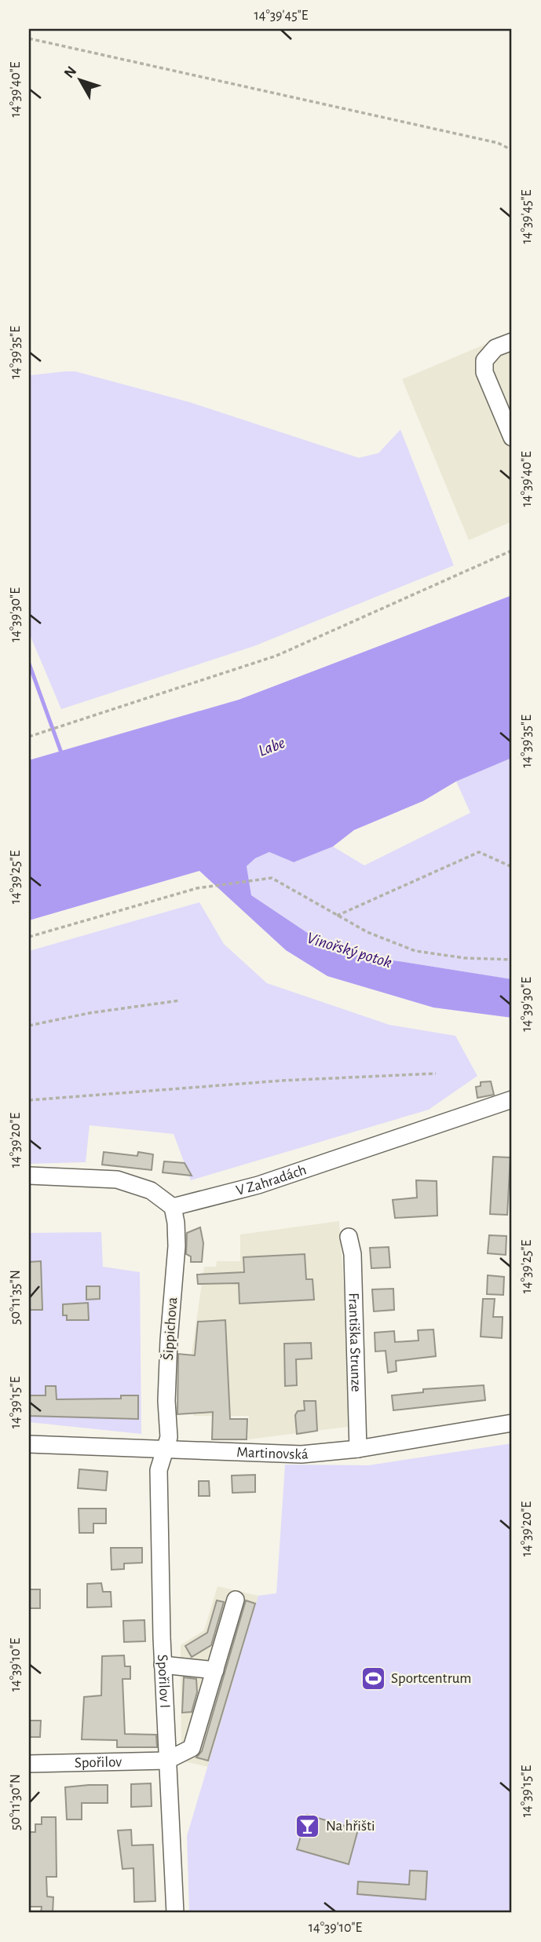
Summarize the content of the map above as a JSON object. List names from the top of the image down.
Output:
{
  "streets": {
    "street": [
      "V Zahradách",
      "Šippichova",
      "Františka Strunze",
      "Martinovská",
      "Spořilov I",
      "Spořilov"
    ]
  },
  "crossings": [
    ["V Zahradách", "Šippichova"],
    ["Šippichova", "Martinovská"],
    ["Šippichova", "Spořilov I"],
    ["Františka Strunze", "Martinovská"],
    ["Martinovská", "Spořilov I"],
    ["Spořilov I", "Spořilov"]
  ],
  "water": ["Labe", "Vinořský potok"],
  "places": {
    "sports": ["Sportcentrum"],
    "bar": ["Na hřišti"]
  },
  "north": "top left",
  "coordinates": [
    "14°39'45\"E",
    "14°39'40\"E",
    "14°39'35\"E",
    "14°39'30\"E",
    "14°39'25\"E",
    "14°39'20\"E",
    "50°11'35\"N",
    "14°39'15\"E",
    "14°39'10\"E",
    "50°11'30\"N"
  ]
}
